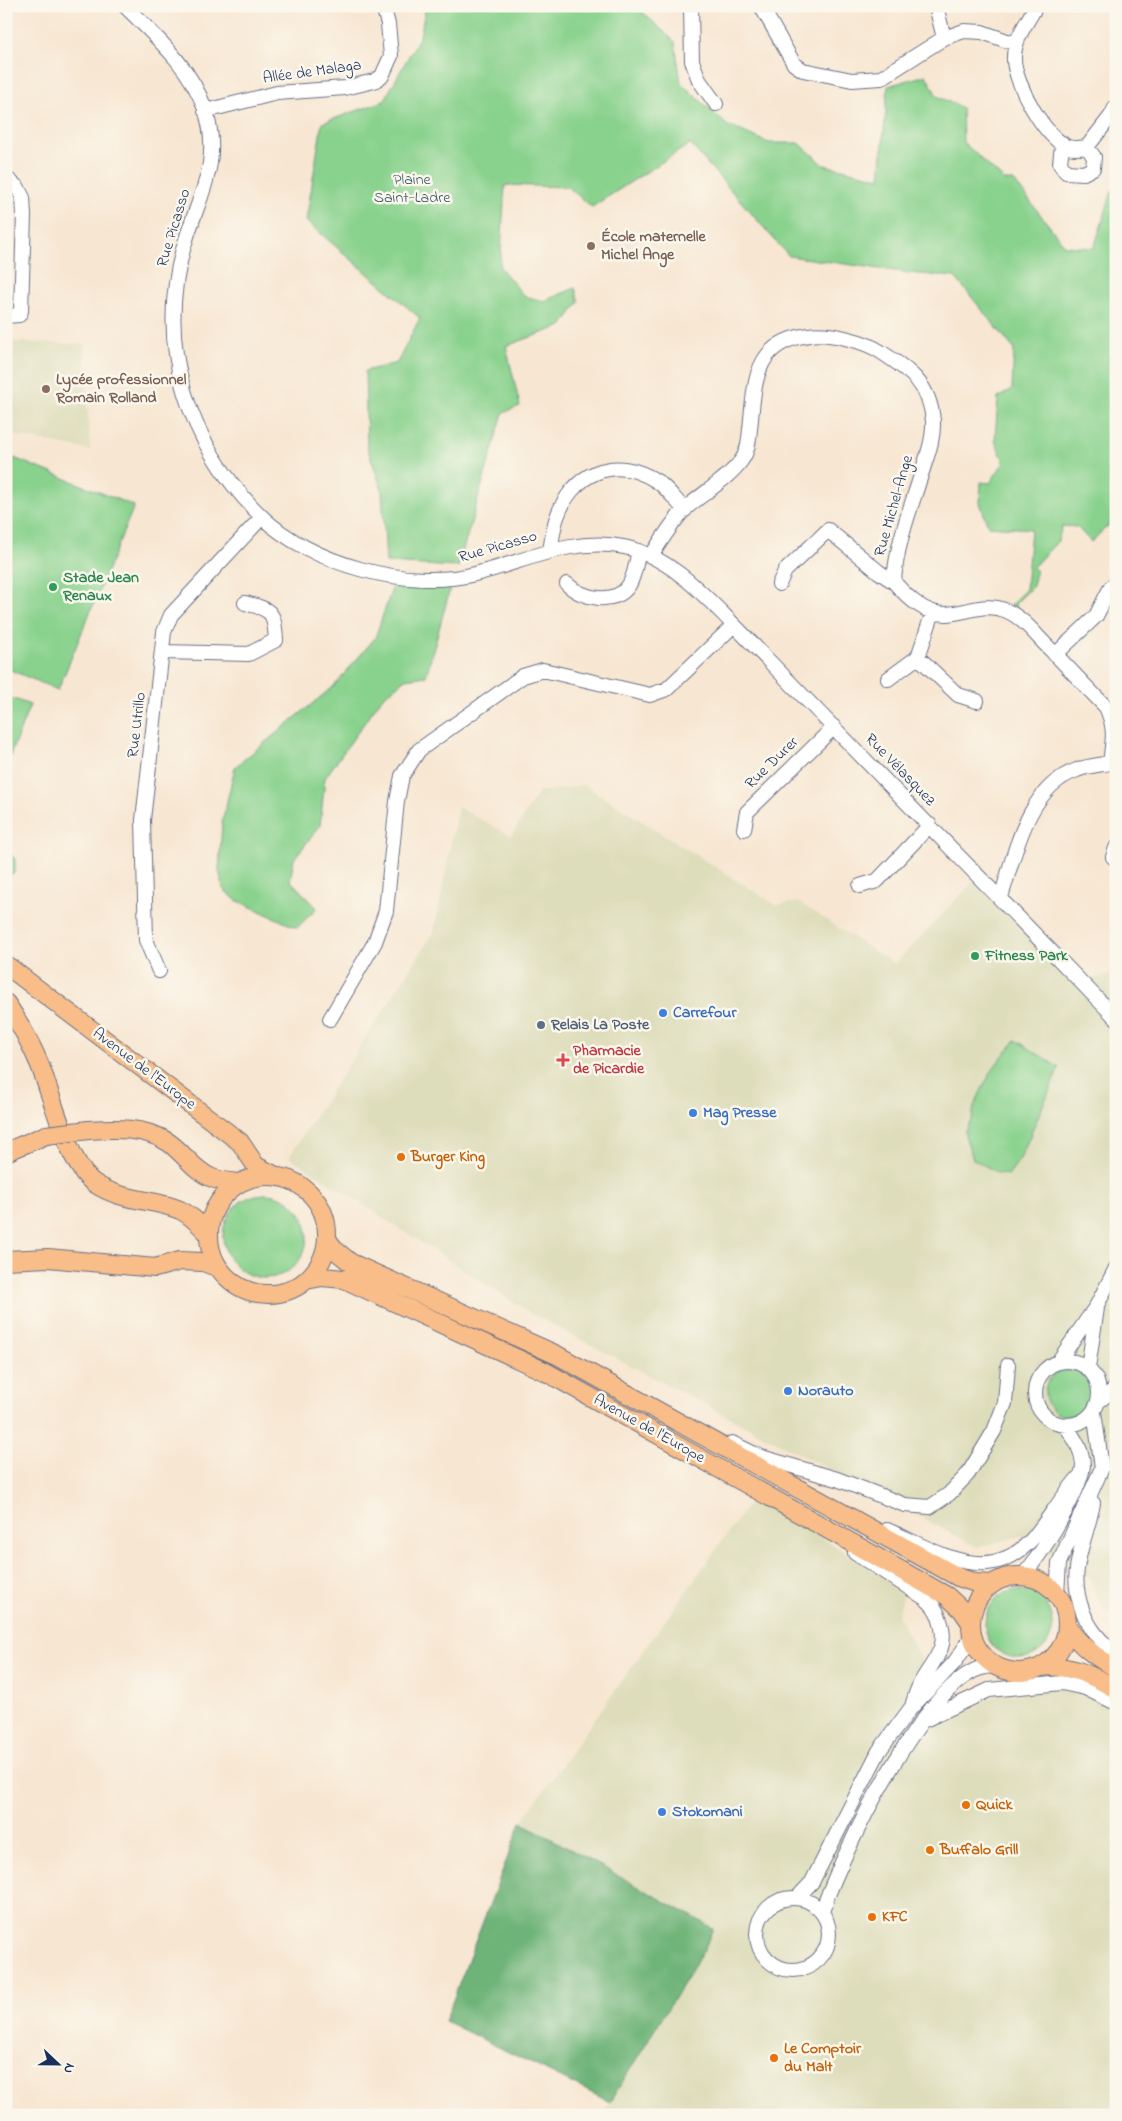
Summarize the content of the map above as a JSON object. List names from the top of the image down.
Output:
{
  "streets": {
    "main road": ["Avenue de l'Europe"],
    "street": [
      "Allée de Malaga",
      "Rue Picasso",
      "Rue Michel-Ange",
      "Rue Utrillo",
      "Rue Durer",
      "Rue Vélasquez"
    ]
  },
  "crossings": [
    ["Allée de Malaga", "Rue Picasso"],
    ["Rue Picasso", "Rue Michel-Ange"],
    ["Rue Picasso", "Rue Utrillo"],
    ["Rue Picasso", "Rue Vélasquez"],
    ["Rue Michel-Ange", "Rue Vélasquez"],
    ["Rue Durer", "Rue Vélasquez"]
  ],
  "parks": ["Plaine Saint-Ladre"],
  "places": {
    "other": [
      "École maternelle Michel Ange",
      "Lycée professionnel Romain Rolland",
      "Stade Jean Renaux",
      "Fitness Park",
      "Carrefour",
      "Relais La Poste",
      "Mag Presse",
      "Burger King",
      "Norauto",
      "Quick",
      "Stokomani",
      "Buffalo Grill",
      "KFC",
      "Le Comptoir du Malt"
    ],
    "health": ["Pharmacie de Picardie"]
  },
  "north": "right"
}
